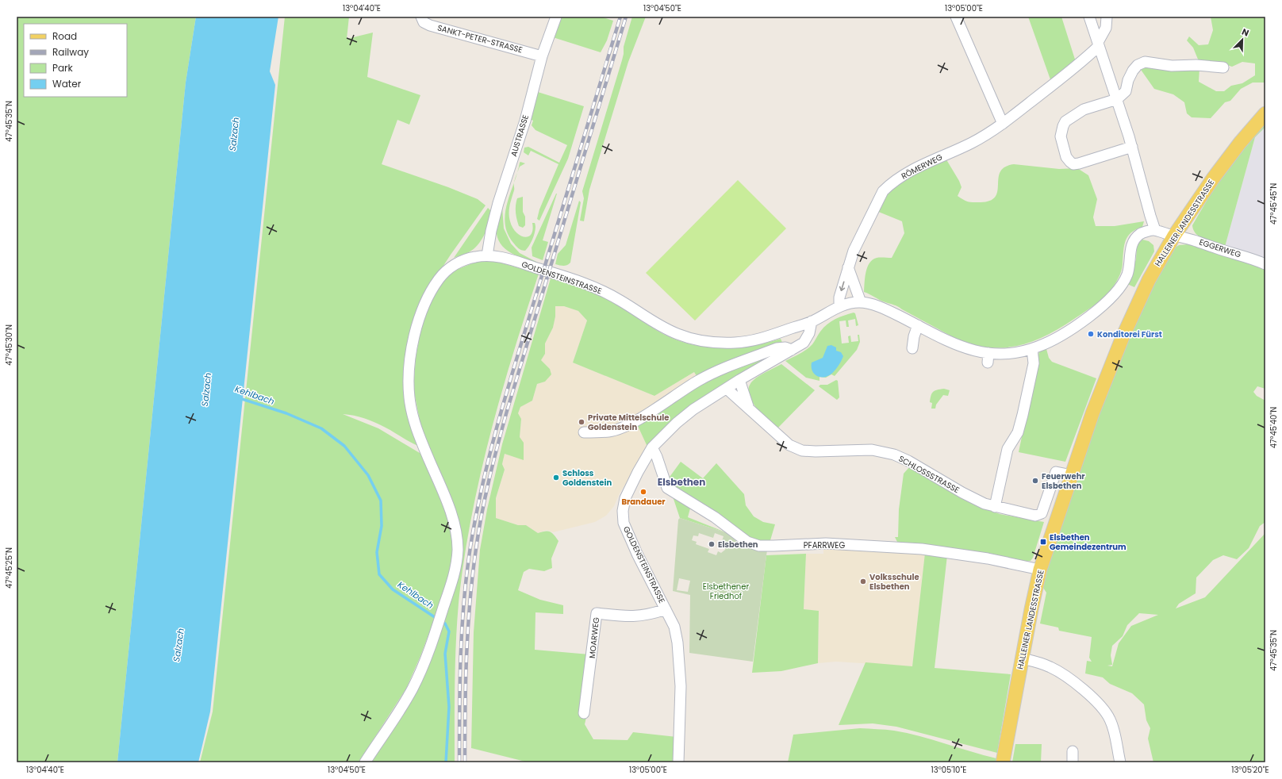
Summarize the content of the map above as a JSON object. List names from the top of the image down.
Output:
{
  "streets": {
    "main road": ["HALLEINER LANDESSTRASSE"],
    "street": [
      "SANKT-PETER-STRASSE",
      "AUSTRASSE",
      "RÖMERWEG",
      "EGGERWEG",
      "GOLDENSTEINSTRASSE",
      "SCHLOSSSTRASSE",
      "PFARRWEG",
      "MOARWEG"
    ]
  },
  "crossings": [
    ["SANKT-PETER-STRASSE", "AUSTRASSE"],
    ["AUSTRASSE", "GOLDENSTEINSTRASSE"],
    ["RÖMERWEG", "GOLDENSTEINSTRASSE"],
    ["HALLEINER LANDESSTRASSE", "EGGERWEG"],
    ["HALLEINER LANDESSTRASSE", "SCHLOSSSTRASSE"],
    ["HALLEINER LANDESSTRASSE", "PFARRWEG"],
    ["GOLDENSTEINSTRASSE", "SCHLOSSSTRASSE"],
    ["GOLDENSTEINSTRASSE", "PFARRWEG"],
    ["GOLDENSTEINSTRASSE", "MOARWEG"]
  ],
  "districts": ["Elsbethen"],
  "water": ["Salzach", "Kehlbach"],
  "parks": ["Elsbethener Friedhof"],
  "places": {
    "other": [
      "Konditorei Fürst",
      "Private Mittelschule Goldenstein",
      "Schloss Goldenstein",
      "Feuerwehr Elsbethen",
      "Brandauer",
      "Elsbethen",
      "Volksschule Elsbethen"
    ],
    "transit": ["Elsbethen Gemeindezentrum"]
  },
  "legend": [
    "Road",
    "Railway",
    "Park",
    "Water"
  ],
  "north": "top right",
  "coordinates": [
    "13°04'40\"E",
    "13°04'50\"E",
    "13°05'00\"E",
    "47°45'35\"N",
    "47°45'45\"N",
    "47°45'30\"N",
    "47°45'40\"N",
    "47°45'25\"N",
    "13°05'10\"E",
    "13°05'20\"E"
  ]
}
